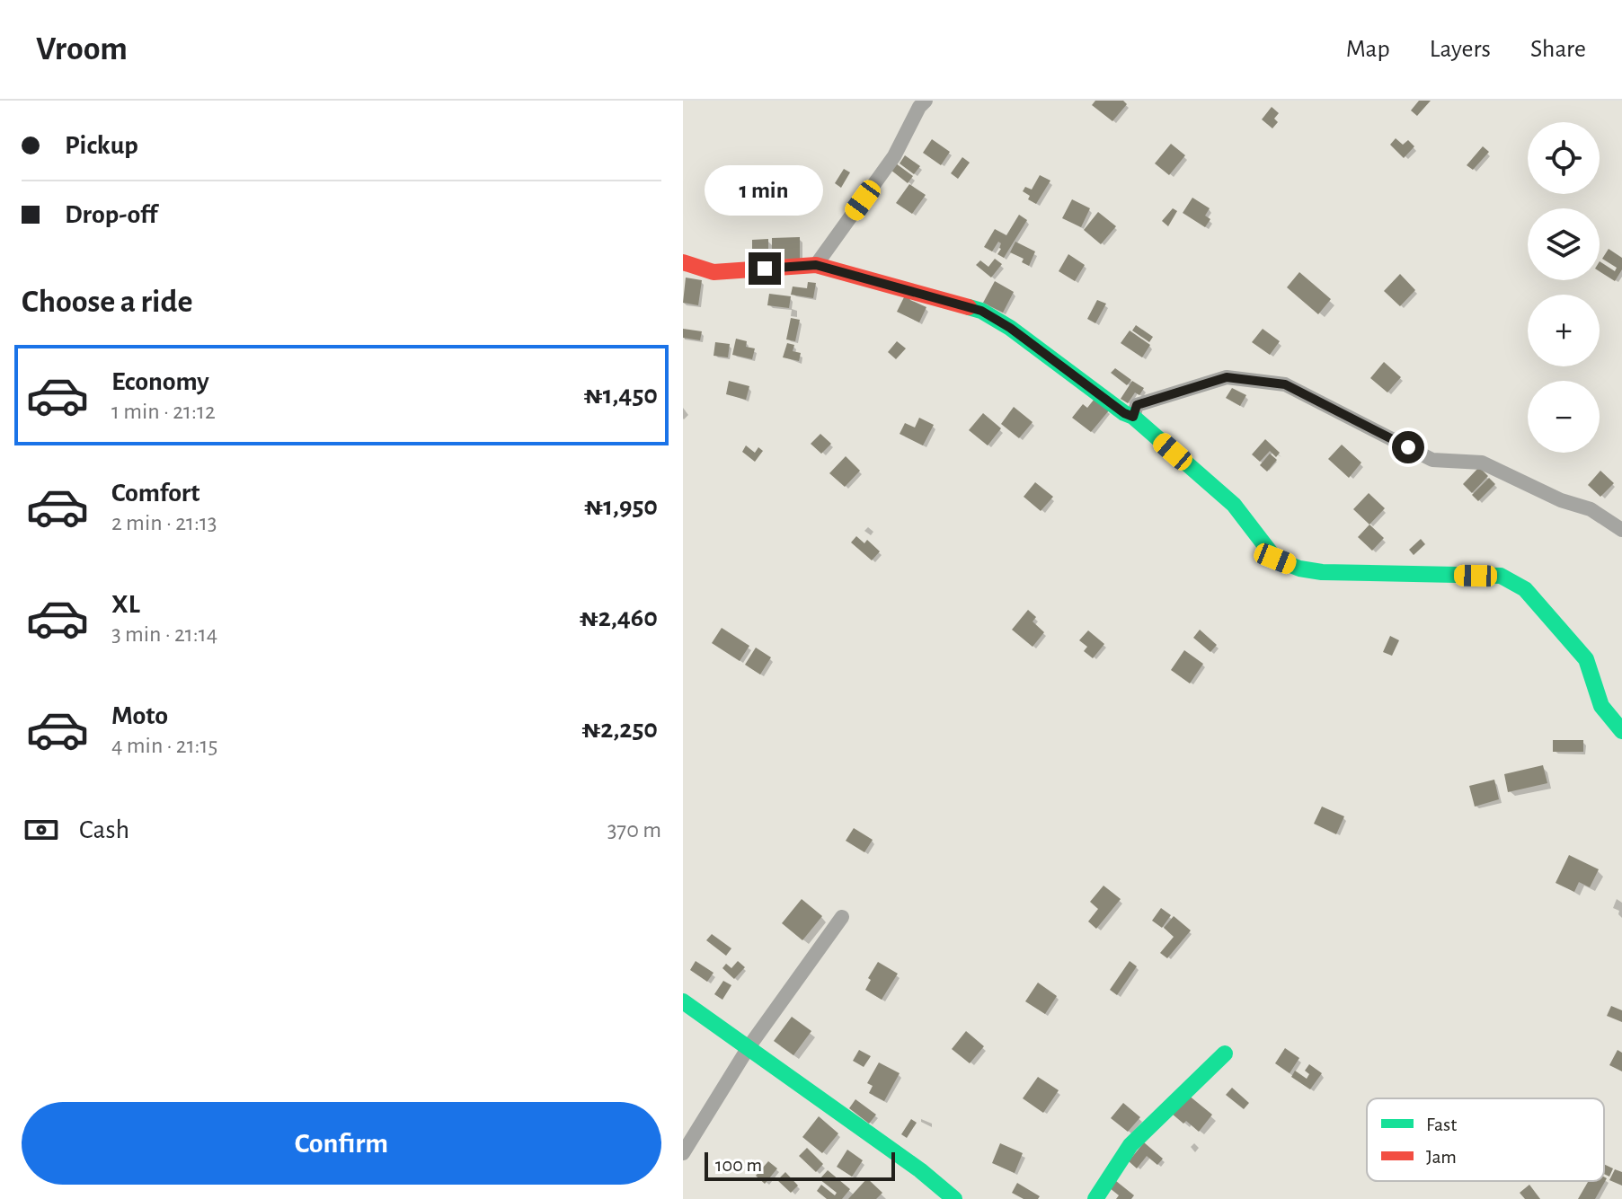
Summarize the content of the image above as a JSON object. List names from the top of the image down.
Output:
{
  "legend": ["Fast", "Jam"],
  "scale_bar": "100 m",
  "page": {
    "header": "Vroom",
    "nav": ["Map", "Layers", "Share"],
    "banner": ["Pickup", "Drop-off"],
    "map_buttons": ["+", "−"],
    "bubble": "1 min",
    "heading": "Choose a ride",
    "list": [
      {
        "name": "Economy",
        "note": "1 min · 21:12",
        "value": "₦1,450"
      },
      {
        "name": "Comfort",
        "note": "2 min · 21:13",
        "value": "₦1,950"
      },
      {
        "name": "XL",
        "note": "3 min · 21:14",
        "value": "₦2,460"
      },
      {
        "name": "Moto",
        "note": "4 min · 21:15",
        "value": "₦2,250"
      }
    ],
    "pay": ["Cash", "370 m"],
    "buttons": "Confirm",
    "scale": "100 m"
  }
}
